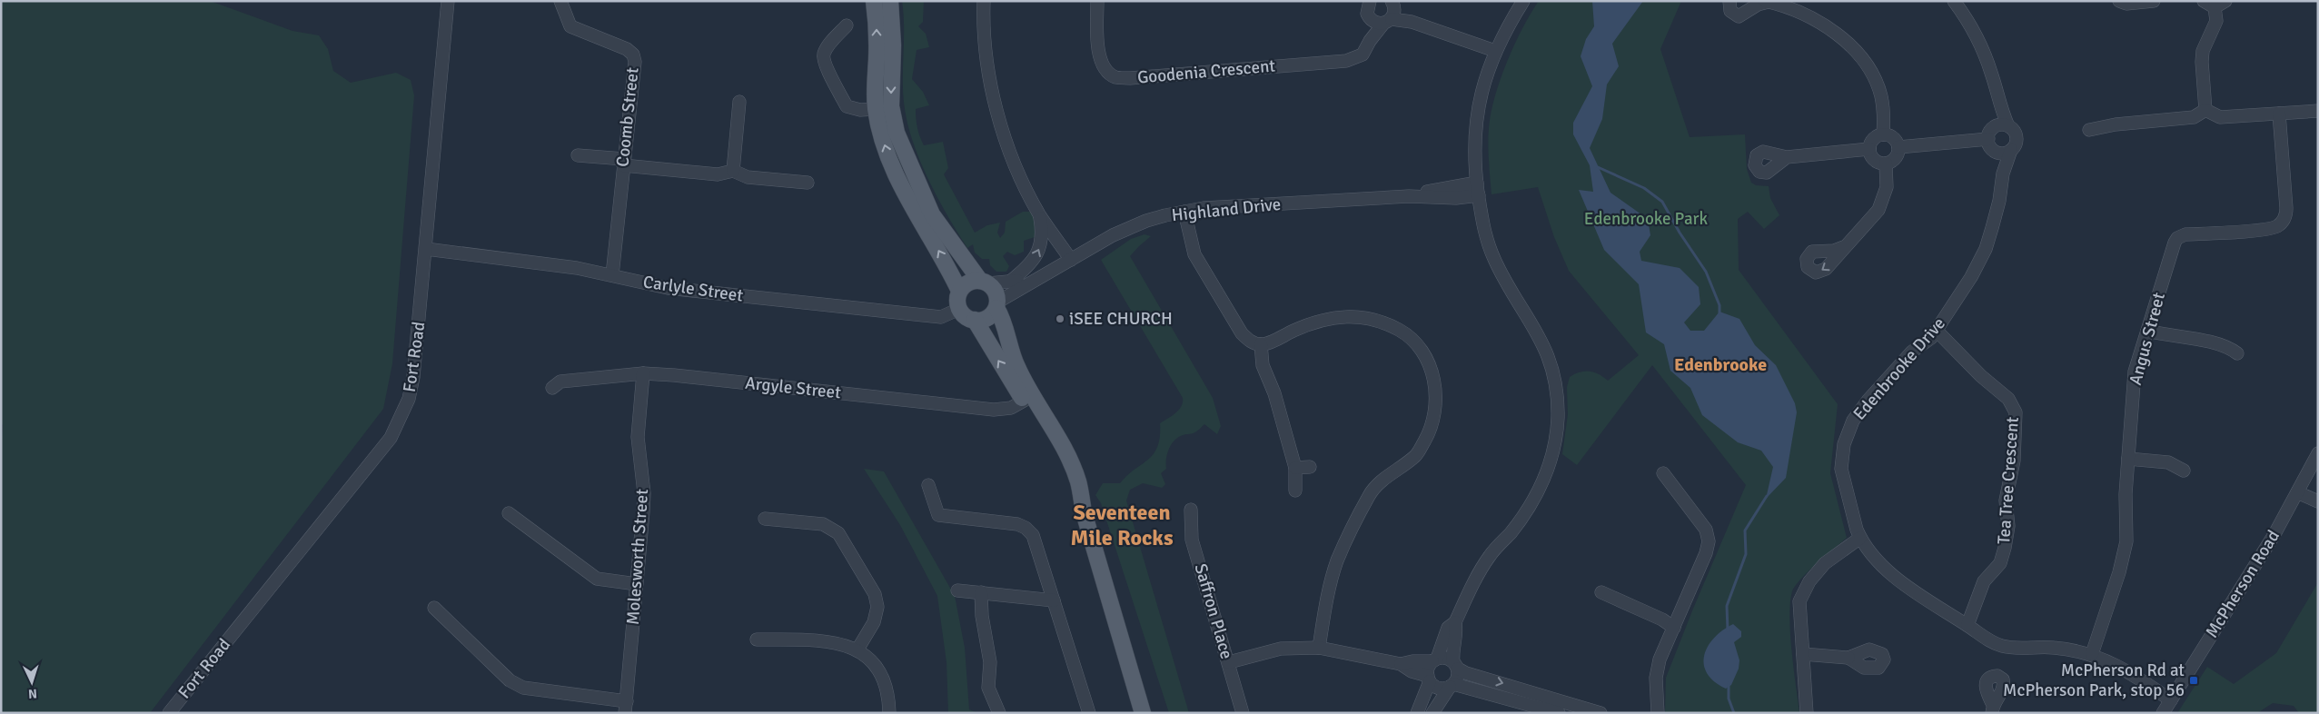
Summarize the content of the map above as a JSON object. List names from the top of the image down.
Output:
{
  "streets": {
    "street": [
      "Goodenia Crescent",
      "Coomb Street",
      "Highland Drive",
      "Carlyle Street",
      "Angus Street",
      "Fort Road",
      "Edenbrooke Drive",
      "Argyle Street",
      "Tea Tree Crescent",
      "Molesworth Street",
      "McPherson Road",
      "Saffron Place"
    ]
  },
  "crossings": [
    ["Coomb Street", "Carlyle Street"],
    ["Highland Drive", "Carlyle Street"],
    ["Carlyle Street", "Fort Road"],
    ["Angus Street", "Edenbrooke Drive"],
    ["Edenbrooke Drive", "Tea Tree Crescent"],
    ["Edenbrooke Drive", "McPherson Road"],
    ["Argyle Street", "Molesworth Street"]
  ],
  "districts": ["Edenbrooke", "Seventeen Mile Rocks"],
  "parks": ["Edenbrooke Park"],
  "places": {
    "other": ["iSEE CHURCH"],
    "transit": ["McPherson Rd at McPherson Park, stop 56"]
  },
  "north": "bottom"
}
